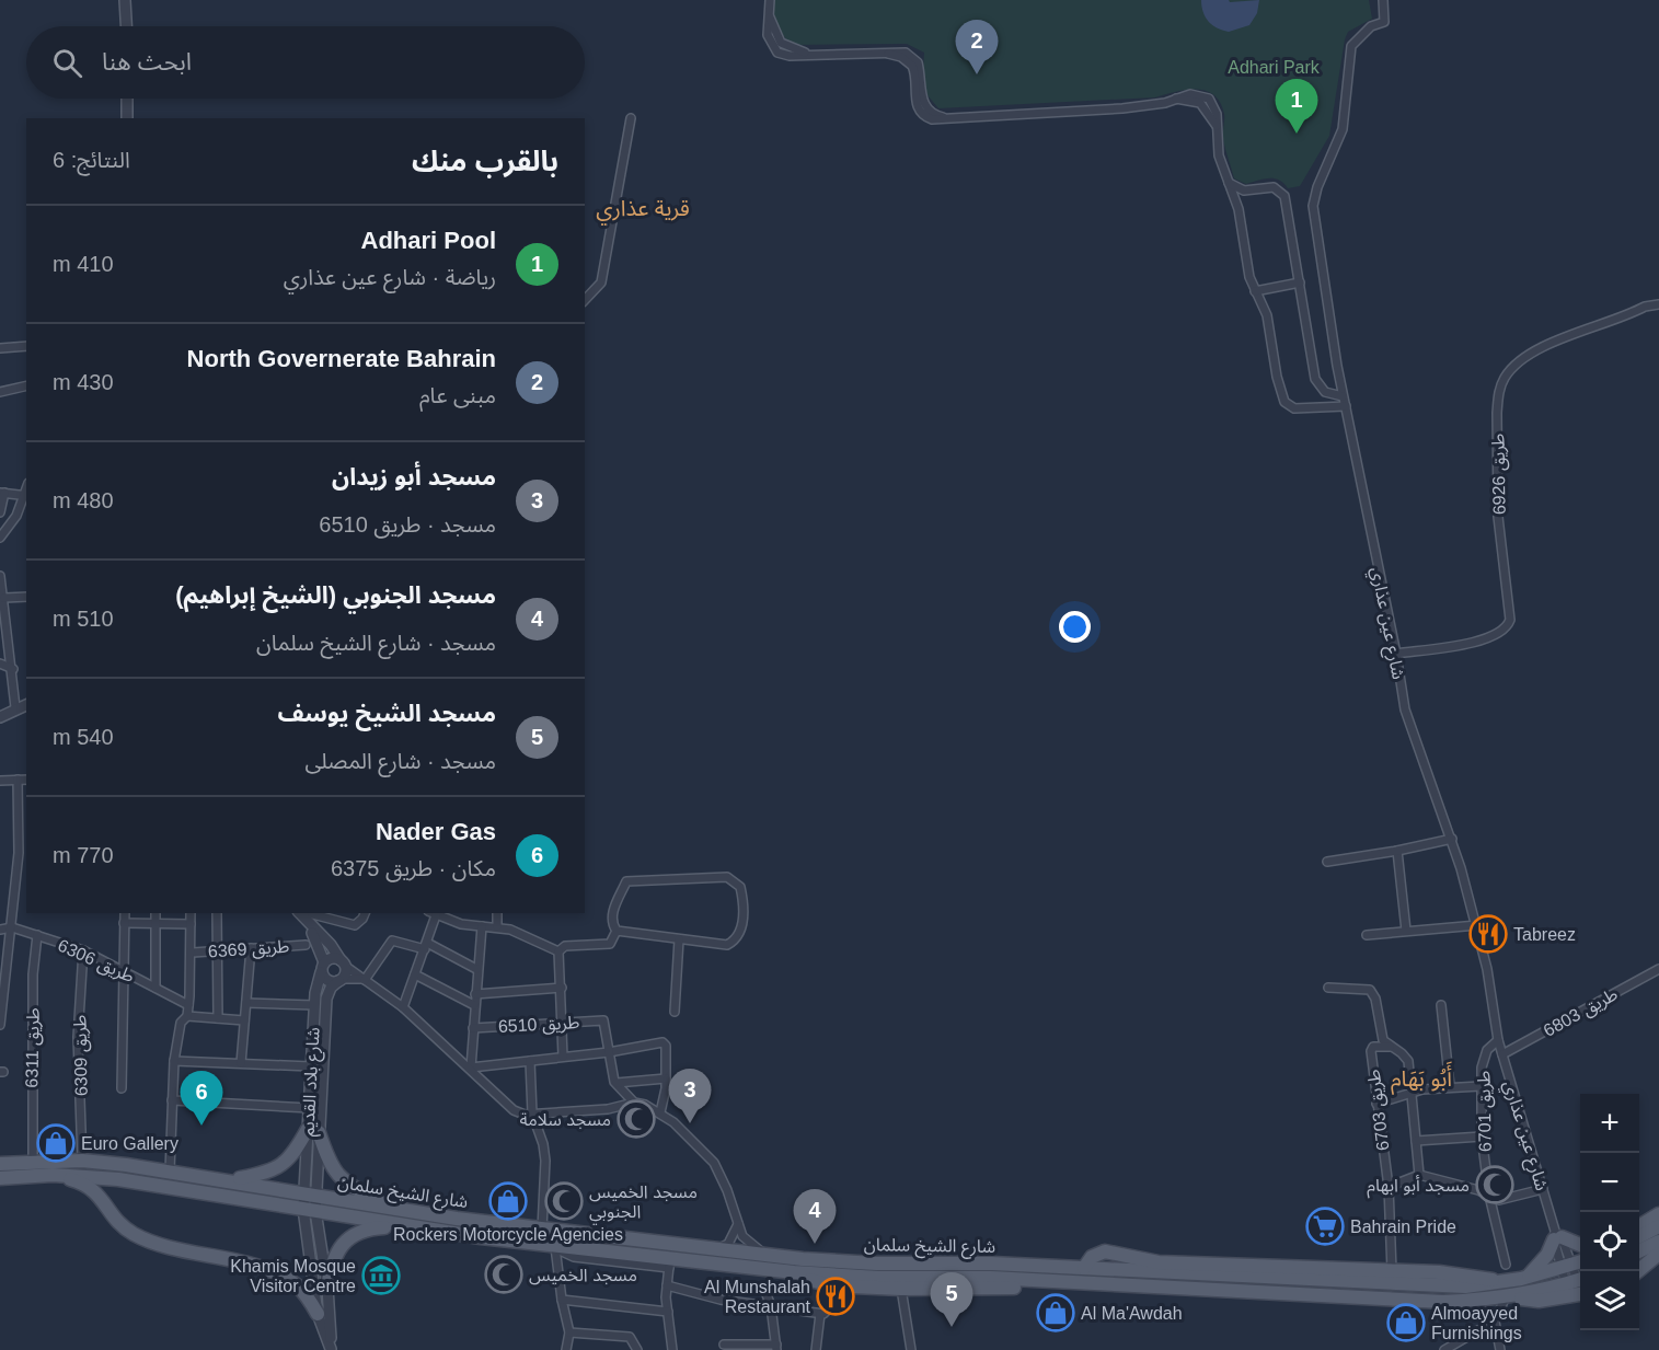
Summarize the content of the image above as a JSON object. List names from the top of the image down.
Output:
{
  "streets": {
    "main road": ["شارع الشيخ سلمان"],
    "street": [
      "طريق 6926",
      "شارع عين عذاري",
      "طريق 6369",
      "طريق 6306",
      "طريق 6803",
      "طريق 6510",
      "طريق 6311",
      "طريق 6309",
      "شارع بلاد القديم",
      "طريق 6703",
      "طريق 6701"
    ]
  },
  "crossings": [
    ["طريق 6926", "شارع عين عذاري"],
    ["شارع عين عذاري", "طريق 6803"],
    ["شارع عين عذاري", "طريق 6701"],
    ["شارع عين عذاري", "شارع الشيخ سلمان"],
    ["طريق 6306", "طريق 6311"],
    ["طريق 6306", "طريق 6309"],
    ["طريق 6311", "شارع الشيخ سلمان"],
    ["طريق 6309", "شارع الشيخ سلمان"],
    ["شارع بلاد القديم", "شارع الشيخ سلمان"]
  ],
  "districts": ["قرية عذاري", "أَبُو بَهَام"],
  "parks": ["Adhari Park"],
  "places": {
    "restaurant": ["Tabreez", "Al Munshalah Restaurant"],
    "mosque": [
      "مسجد سلامة",
      "مسجد أبو ابهام",
      "مسجد الخميس الجنوبي",
      "مسجد الخميس"
    ],
    "shop": [
      "Euro Gallery",
      "Rockers Motorcycle Agencies",
      "Al Ma'Awdah",
      "Almoayyed Furnishings"
    ],
    "supermarket": ["Bahrain Pride"],
    "museum": ["Khamis Mosque Visitor Centre"]
  },
  "page": {
    "pins": [
      "2",
      "1",
      "3",
      "6",
      "4",
      "5"
    ],
    "search": "ابحث هنا",
    "heading": ["بالقرب منك", "النتائج: 6"],
    "list": [
      {
        "mark": "1",
        "name": "Adhari Pool",
        "note": "رياضة · شارع عين عذاري",
        "value": "410 m"
      },
      {
        "mark": "2",
        "name": "North Governerate Bahrain",
        "note": "مبنى عام",
        "value": "430 m"
      },
      {
        "mark": "3",
        "name": "مسجد أبو زيدان",
        "note": "مسجد · طريق 6510",
        "value": "480 m"
      },
      {
        "mark": "4",
        "name": "مسجد الجنوبي (الشيخ إبراهيم)",
        "note": "مسجد · شارع الشيخ سلمان",
        "value": "510 m"
      },
      {
        "mark": "5",
        "name": "مسجد الشيخ يوسف",
        "note": "مسجد · شارع المصلى",
        "value": "540 m"
      },
      {
        "mark": "6",
        "name": "Nader Gas",
        "note": "مكان · طريق 6375",
        "value": "770 m"
      }
    ],
    "map_buttons": ["+", "−"]
  }
}
